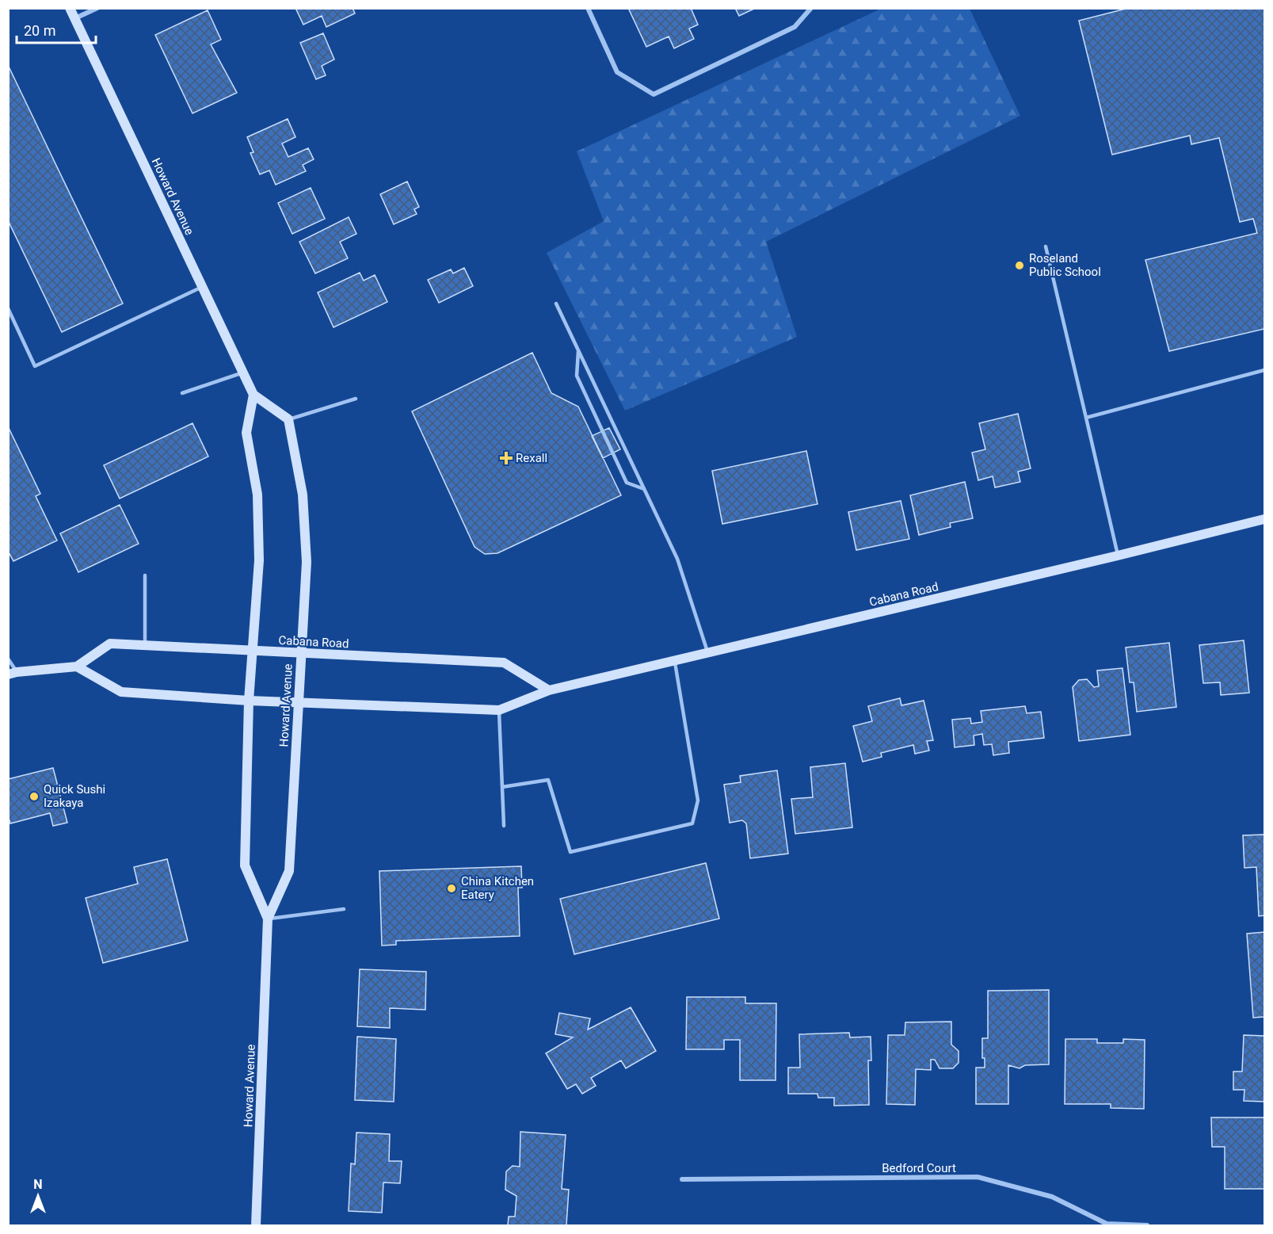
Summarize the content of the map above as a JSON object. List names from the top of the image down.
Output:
{
  "streets": {
    "street": ["Howard Avenue", "Cabana Road", "Bedford Court"]
  },
  "crossings": [
    ["Howard Avenue", "Cabana Road"]
  ],
  "places": {
    "other": ["Roseland Public School", "Quick Sushi Izakaya", "China Kitchen Eatery"],
    "health": ["Rexall"]
  },
  "scale_bar": "20 m",
  "north": "top"
}
